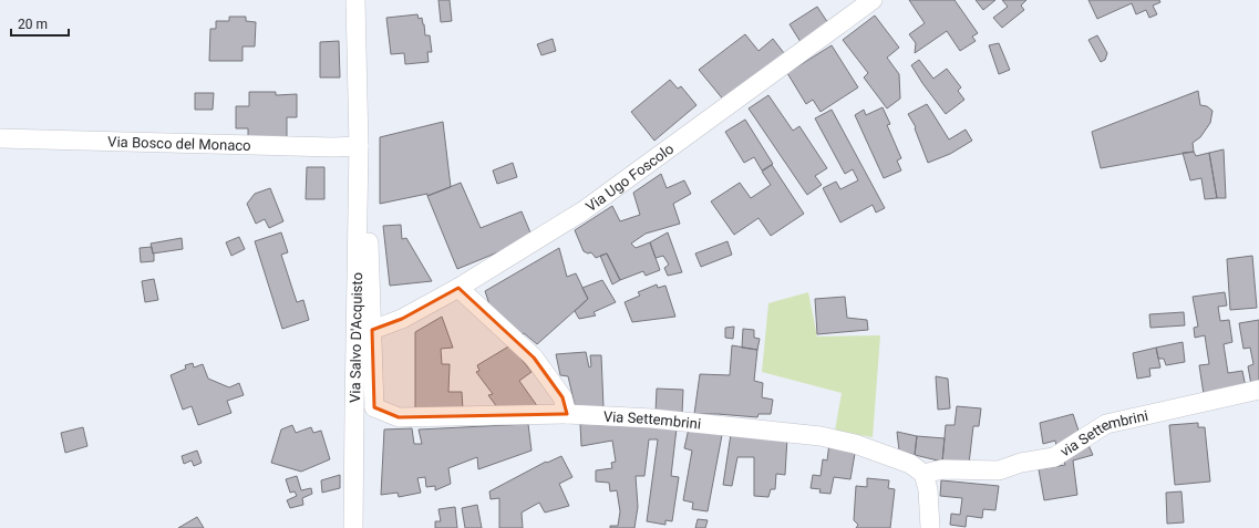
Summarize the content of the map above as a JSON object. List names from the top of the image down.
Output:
{
  "streets": {
    "street": [
      "Via Bosco del Monaco",
      "Via Ugo Foscolo",
      "Via Salvo D'Acquisto",
      "Via Settembrini",
      "via Settembrini"
    ]
  },
  "crossings": [
    ["Via Bosco del Monaco", "Via Salvo D'Acquisto"],
    ["Via Settembrini", "via Settembrini"]
  ],
  "scale_bar": "20 m"
}
